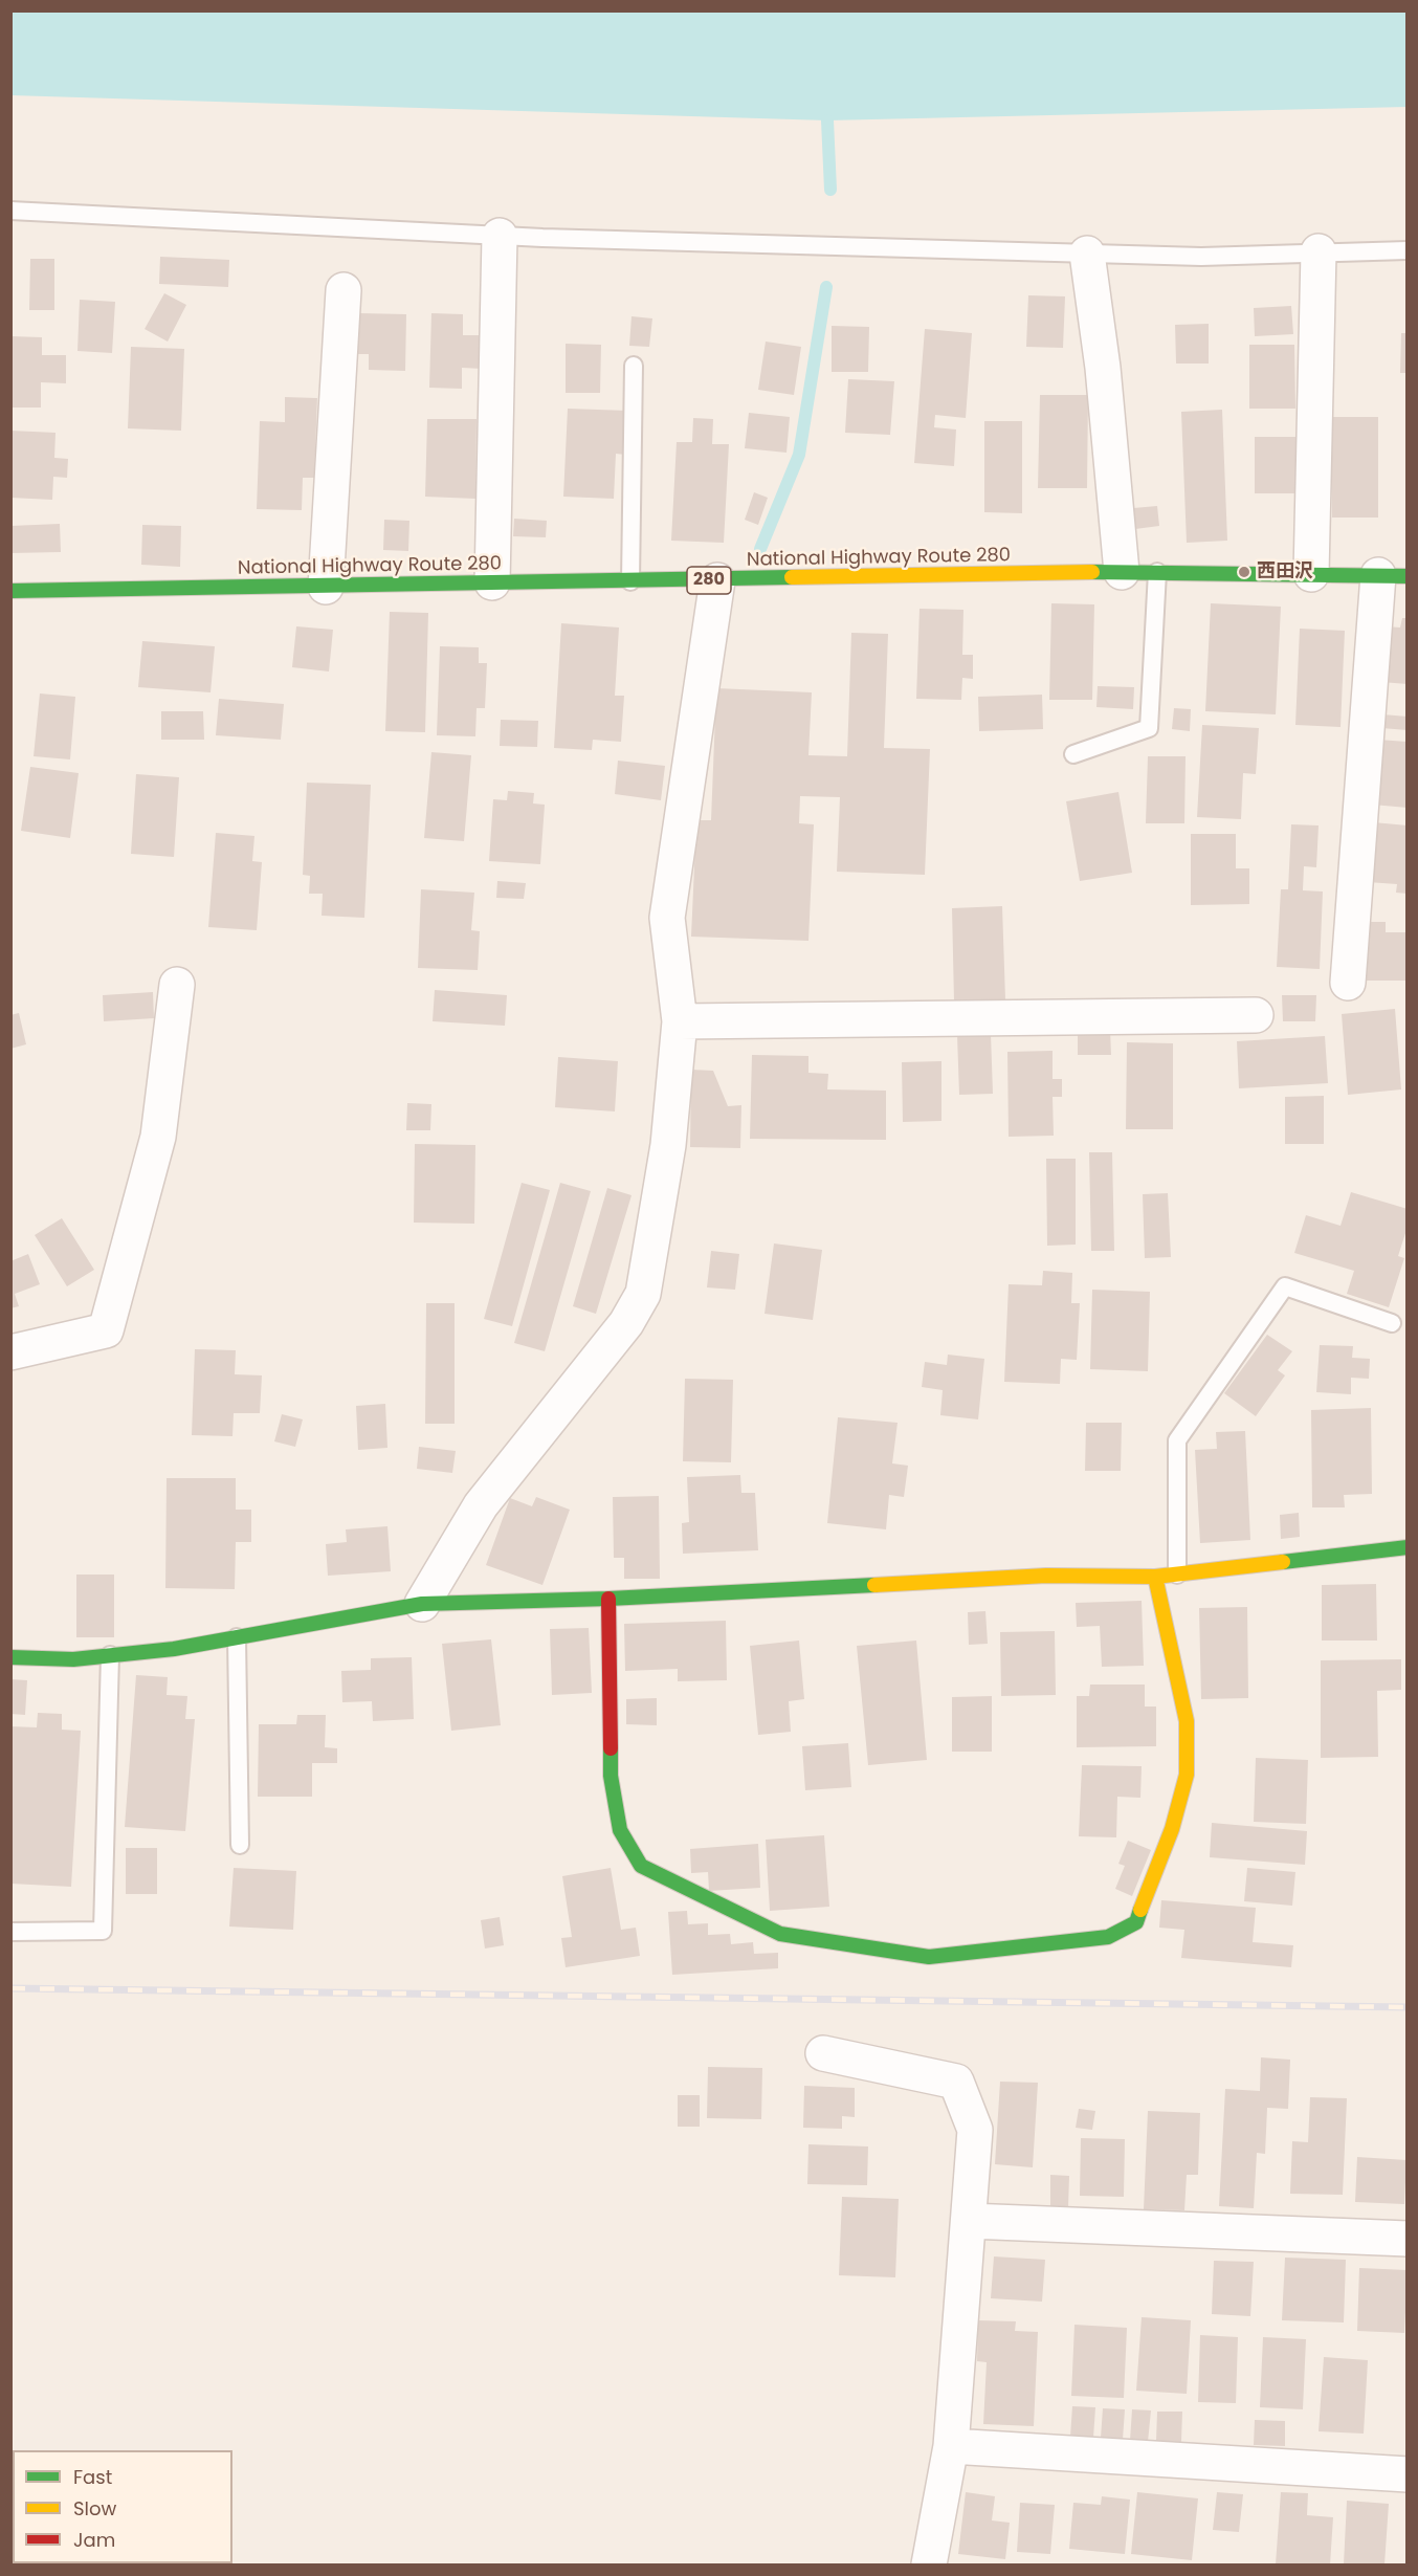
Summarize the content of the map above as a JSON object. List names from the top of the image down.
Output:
{
  "streets": {
    "main road": ["National Highway Route 280", "280"]
  },
  "places": ["西田沢"],
  "legend": ["Fast", "Slow", "Jam"]
}
